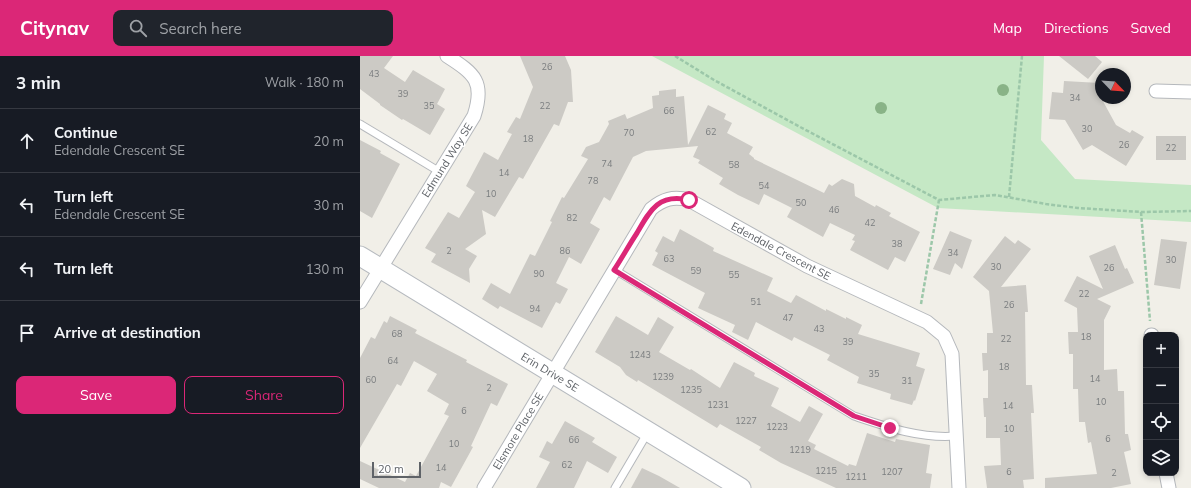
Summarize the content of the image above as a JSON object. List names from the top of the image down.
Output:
{
  "streets": {
    "street": [
      "Edmund Way SE",
      "Edendale Crescent SE",
      "Erin Drive SE",
      "Elsmore Place SE"
    ]
  },
  "crossings": [
    ["Edmund Way SE", "Erin Drive SE"],
    ["Edendale Crescent SE", "Erin Drive SE"],
    ["Edendale Crescent SE", "Elsmore Place SE"],
    ["Erin Drive SE", "Elsmore Place SE"]
  ],
  "house_numbers": [
    "26",
    "43",
    "39",
    "34",
    "35",
    "22",
    "66",
    "30",
    "62",
    "70",
    "18",
    "26",
    "22",
    "74",
    "58",
    "14",
    "78",
    "54",
    "10",
    "50",
    "46",
    "82",
    "42",
    "38",
    "2",
    "86",
    "34",
    "63",
    "30",
    "30",
    "26",
    "59",
    "90",
    "55",
    "22",
    "51",
    "26",
    "94",
    "47",
    "43",
    "68",
    "18",
    "22",
    "39",
    "1243",
    "64",
    "18",
    "35",
    "1239",
    "14",
    "60",
    "31",
    "2",
    "1235",
    "10",
    "1231",
    "14",
    "6",
    "1227",
    "1223",
    "10",
    "6",
    "66",
    "10",
    "1219",
    "62",
    "14",
    "1215",
    "1207",
    "6",
    "2",
    "1211"
  ],
  "scale_bar": "20 m",
  "north": "bottom right",
  "page": {
    "header": "Citynav",
    "search": "Search here",
    "nav": ["Map", "Directions", "Saved"],
    "heading": ["3 min", "Walk · 180 m"],
    "list": [
      ["Continue", "Edendale Crescent SE", "20 m"],
      ["Turn left", "Edendale Crescent SE", "30 m"],
      ["Turn left", "130 m"],
      "Arrive at destination"
    ],
    "map_buttons": ["+", "−"],
    "buttons": ["Save", "Share"],
    "scale": "20 m"
  }
}
